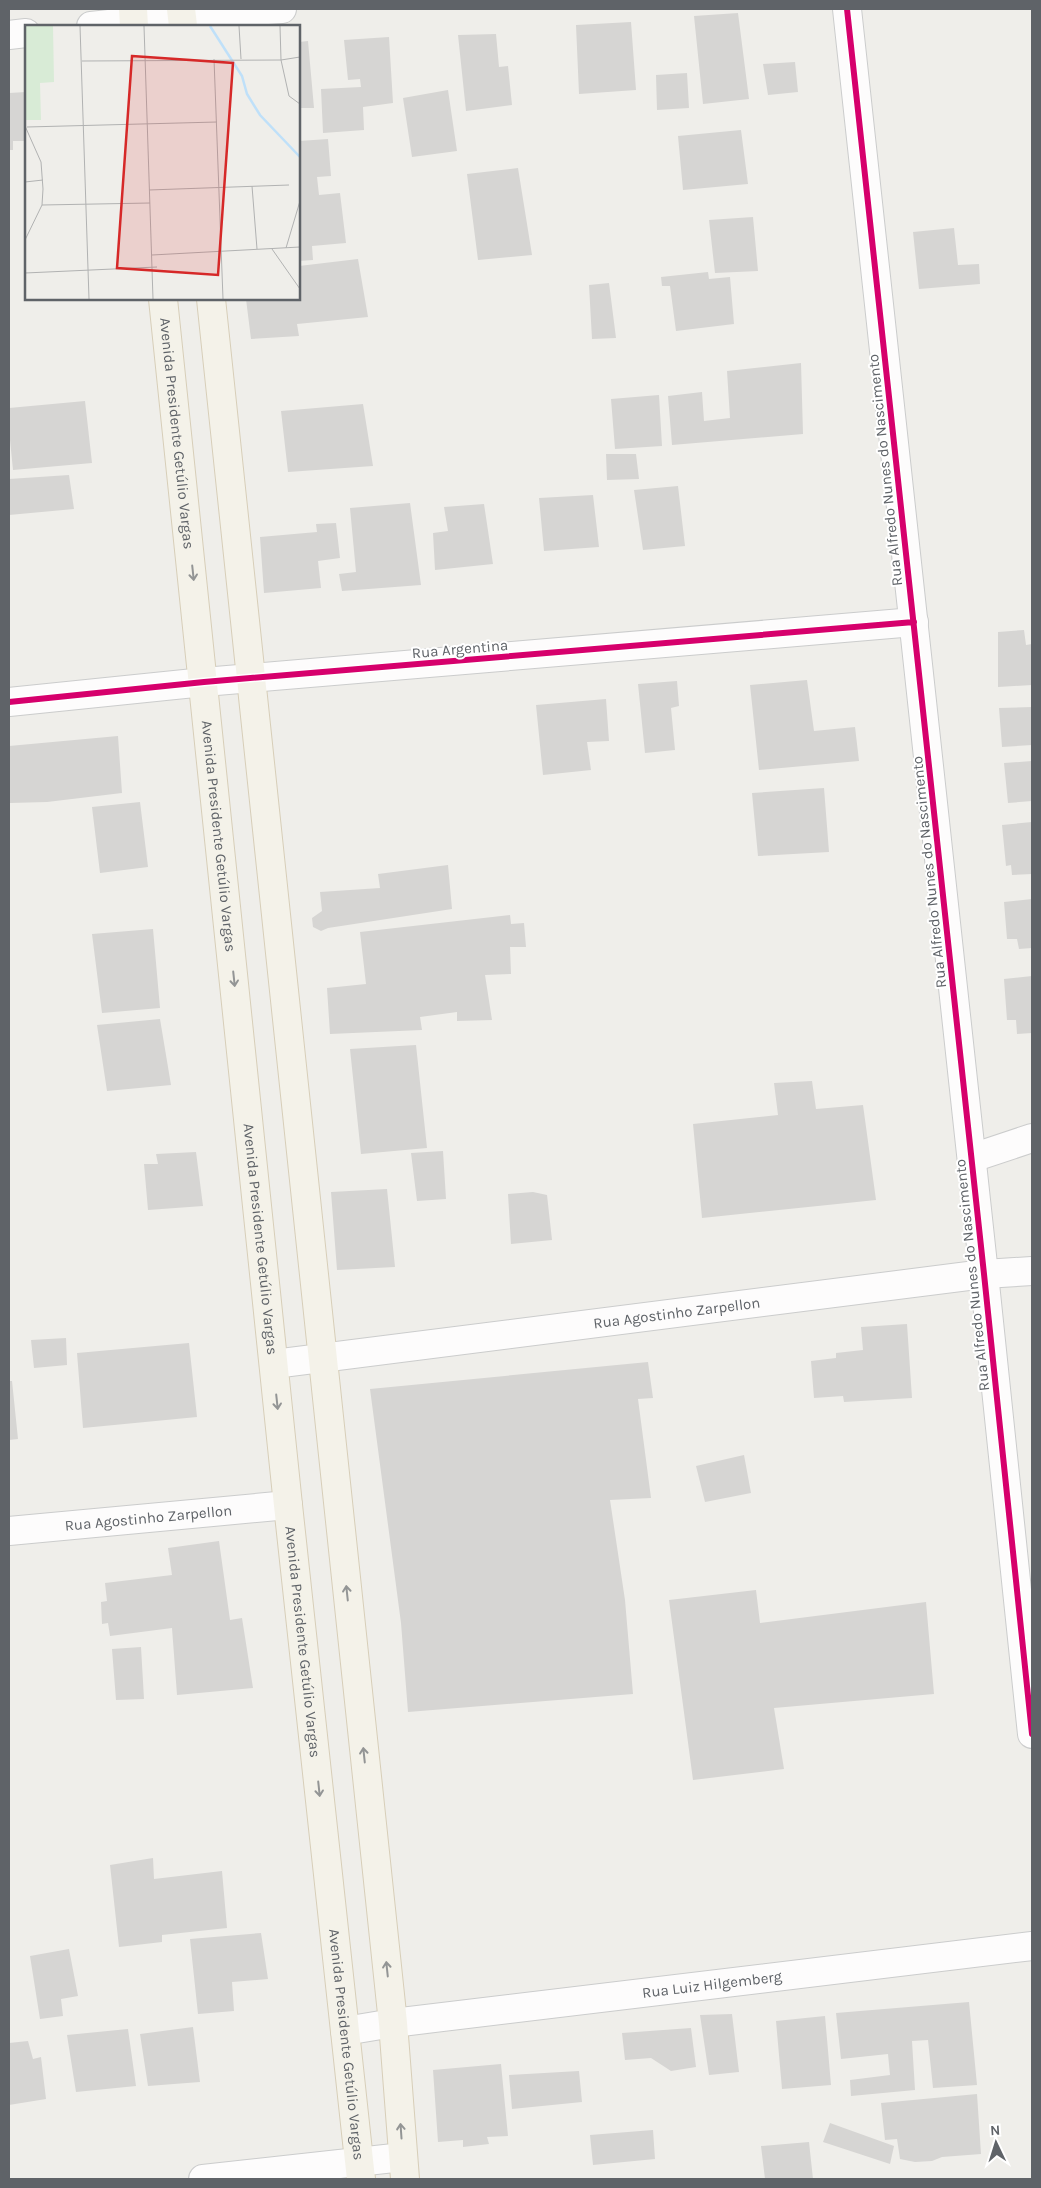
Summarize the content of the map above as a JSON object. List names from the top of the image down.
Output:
{
  "streets": {
    "main road": ["Avenida Presidente Getúlio Vargas"],
    "street": [
      "Rua Alfredo Nunes do Nascimento",
      "Rua Argentina",
      "Rua Agostinho Zarpellon",
      "Rua Luiz Hilgemberg"
    ]
  },
  "crossings": [
    ["Avenida Presidente Getúlio Vargas", "Rua Argentina"],
    ["Avenida Presidente Getúlio Vargas", "Rua Agostinho Zarpellon"],
    ["Avenida Presidente Getúlio Vargas", "Rua Luiz Hilgemberg"],
    ["Rua Alfredo Nunes do Nascimento", "Rua Argentina"],
    ["Rua Alfredo Nunes do Nascimento", "Rua Agostinho Zarpellon"]
  ],
  "north": "top"
}
